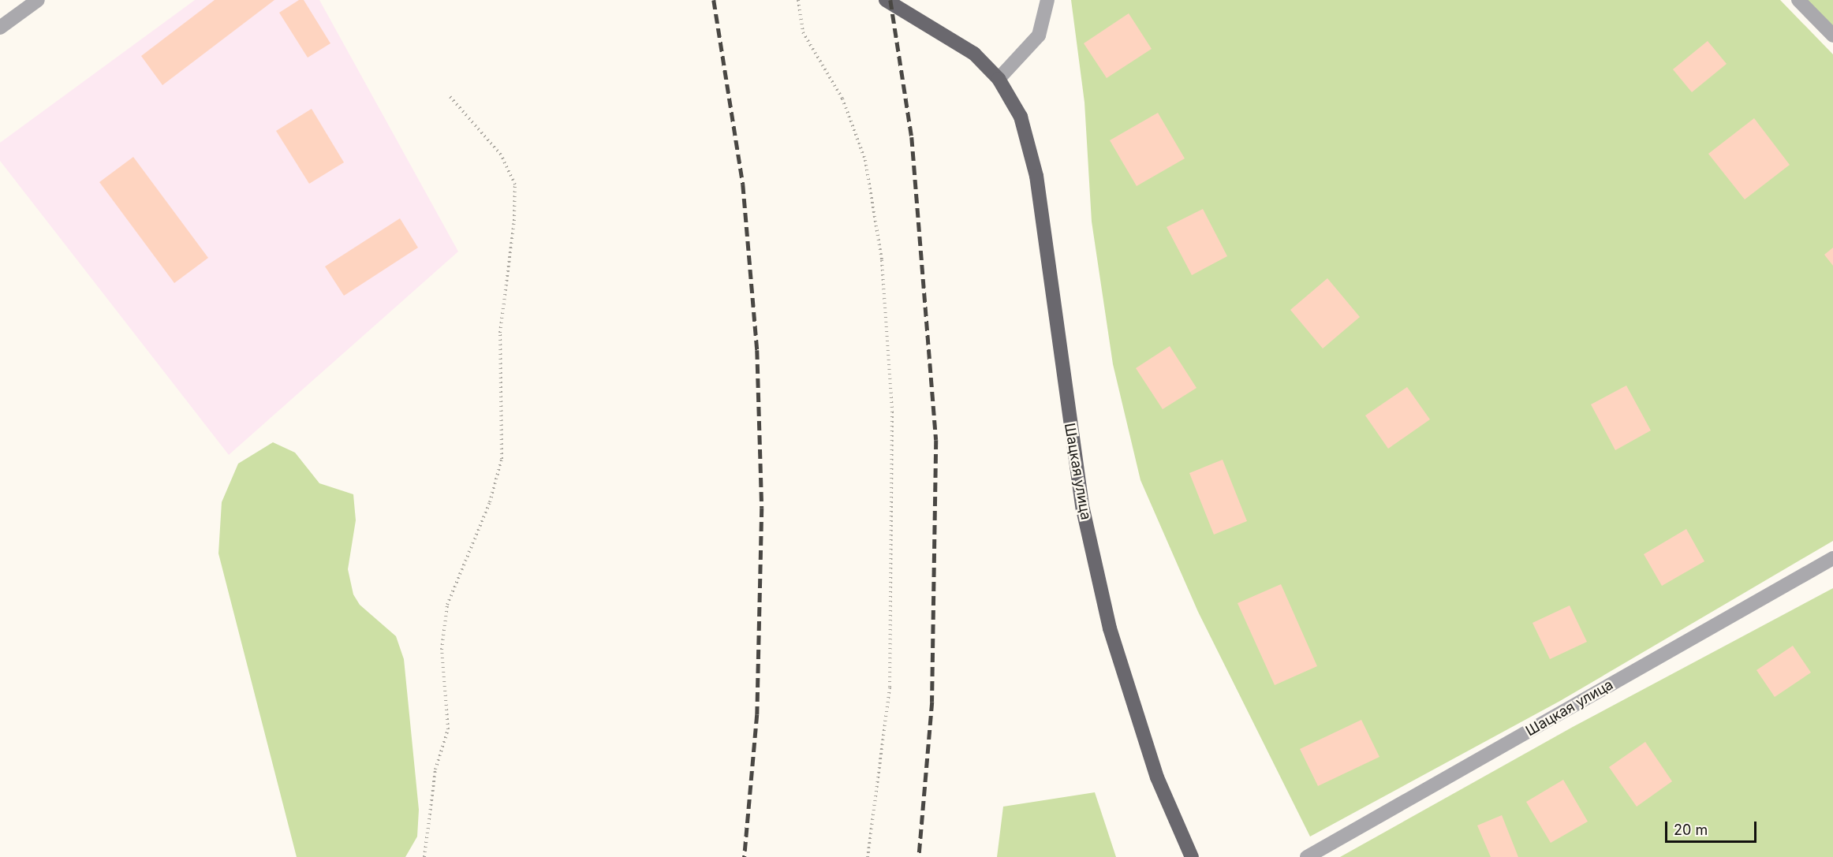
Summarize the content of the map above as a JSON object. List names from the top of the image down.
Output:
{
  "streets": {
    "main road": ["Шацкая улица"]
  },
  "scale_bar": "20 m"
}
